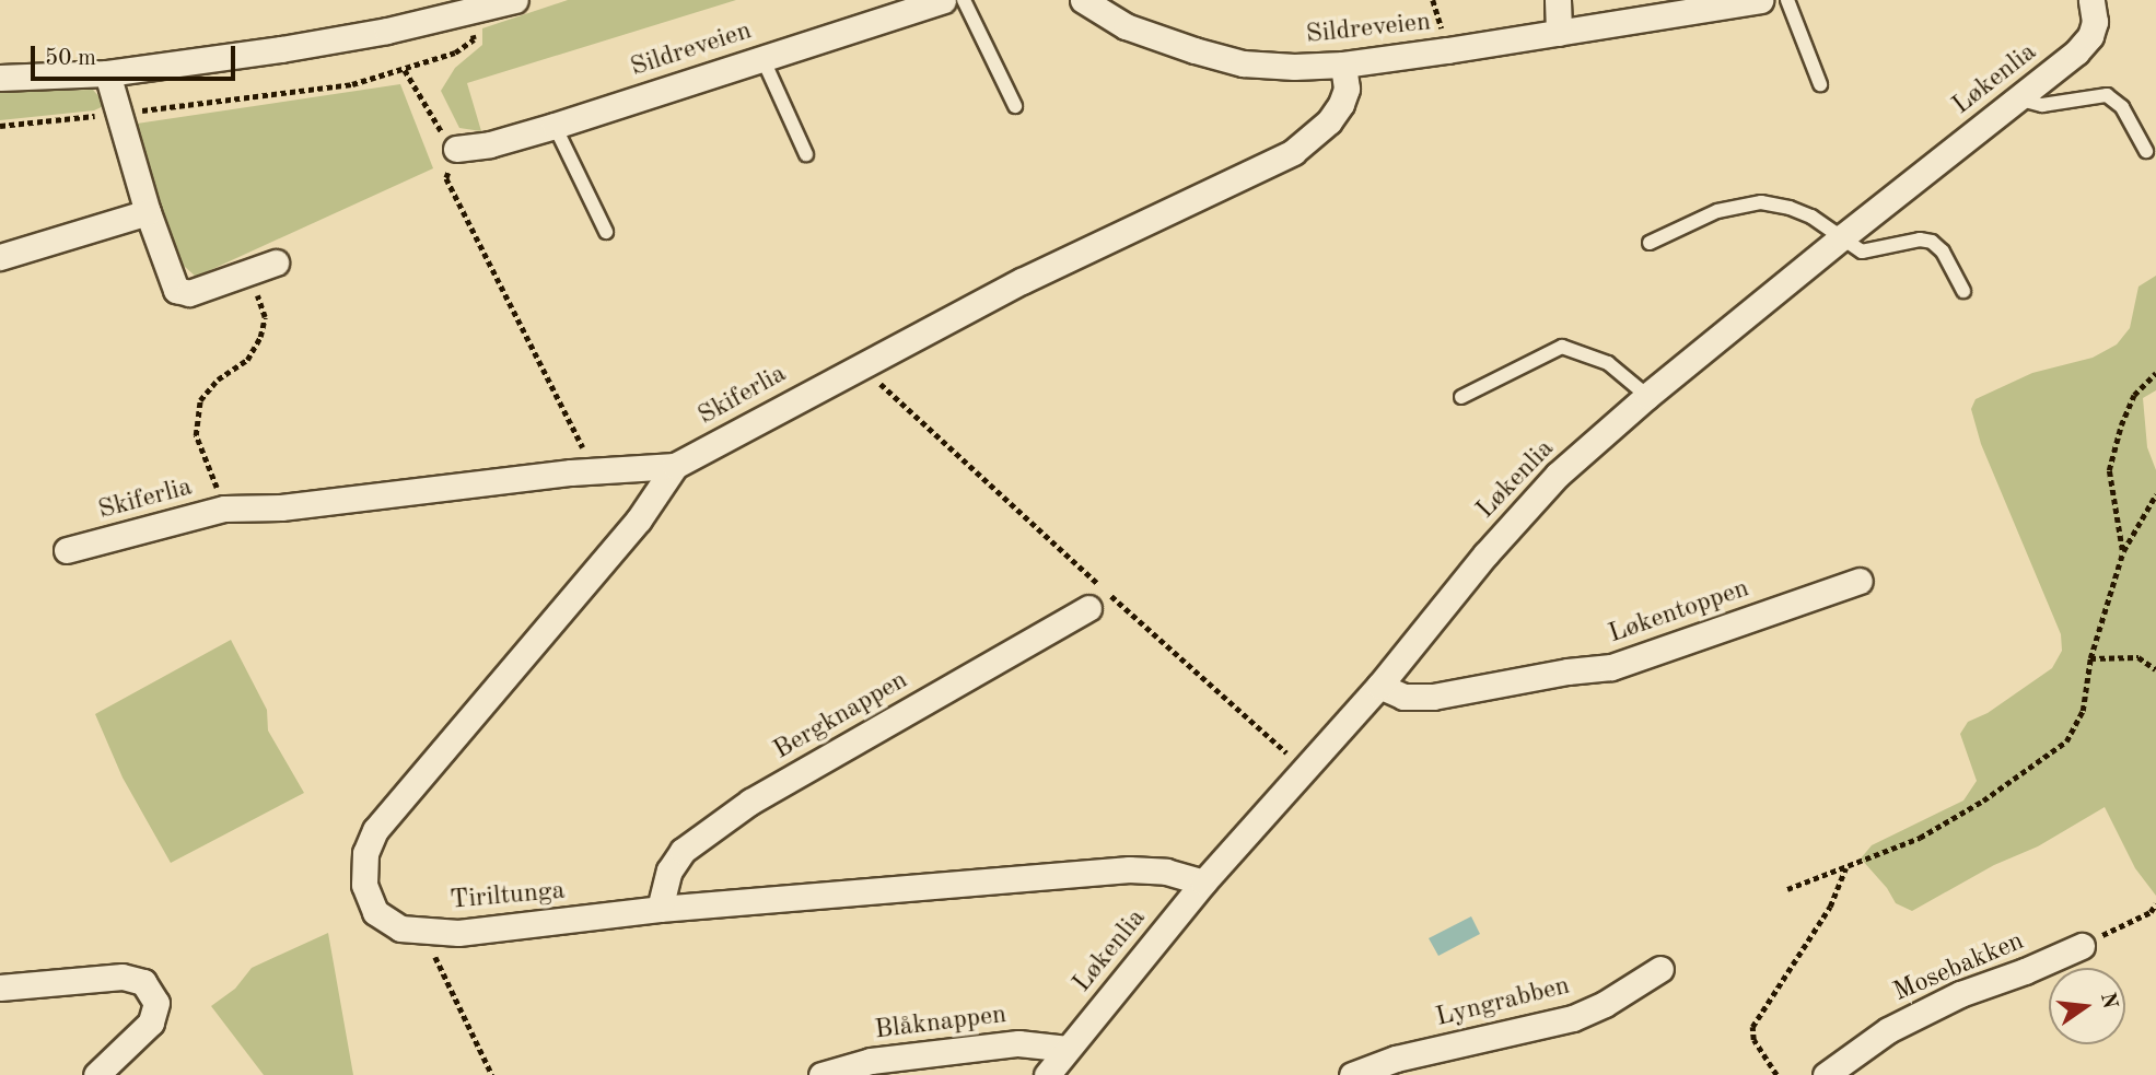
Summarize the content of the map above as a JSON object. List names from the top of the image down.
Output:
{
  "streets": {
    "street": [
      "Sildreveien",
      "Løkenlia",
      "Skiferlia",
      "Løkentoppen",
      "Bergknappen",
      "Tiriltunga",
      "Mosebakken",
      "Lyngrabben",
      "Blåknappen"
    ]
  },
  "crossings": [
    ["Sildreveien", "Skiferlia"],
    ["Løkenlia", "Løkentoppen"],
    ["Løkenlia", "Tiriltunga"],
    ["Løkenlia", "Blåknappen"],
    ["Skiferlia", "Tiriltunga"],
    ["Bergknappen", "Tiriltunga"]
  ],
  "scale_bar": "50 m",
  "north": "right"
}
